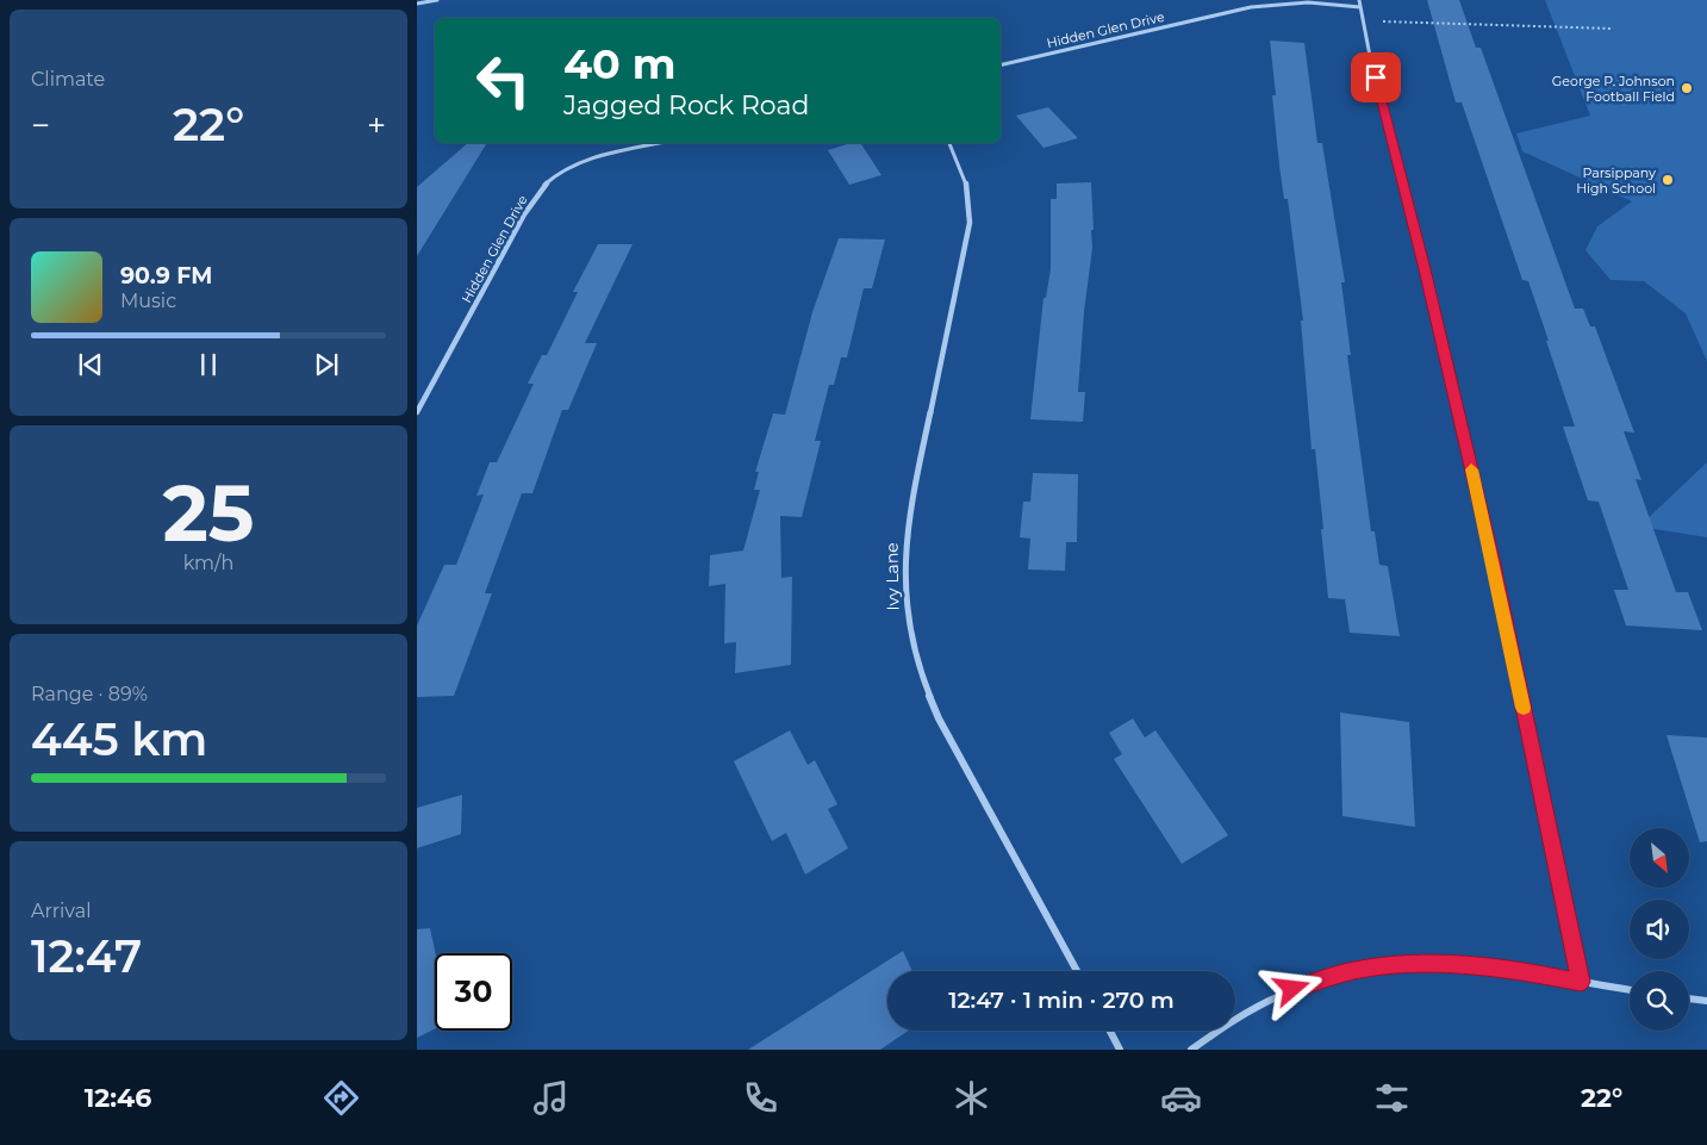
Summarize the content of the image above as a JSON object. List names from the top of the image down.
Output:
{
  "streets": {
    "street": ["Hidden Glen Drive", "Ivy Lane"]
  },
  "places": ["George P. Johnson Football Field", "Parsippany High School"],
  "north": "bottom right",
  "page": {
    "tile": [
      "Climate",
      ["25", "km/h"],
      ["Range · 89%", "445 km"],
      ["Arrival", "12:47"]
    ],
    "turn": ["40 m", "Jagged Rock Road"],
    "heat": ["−", "22°", "+"],
    "song": ["90.9 FM", "Music"],
    "limit": "30",
    "trip": "12:47 · 1 min · 270 m",
    "tabs": ["12:46", "22°"]
  }
}
